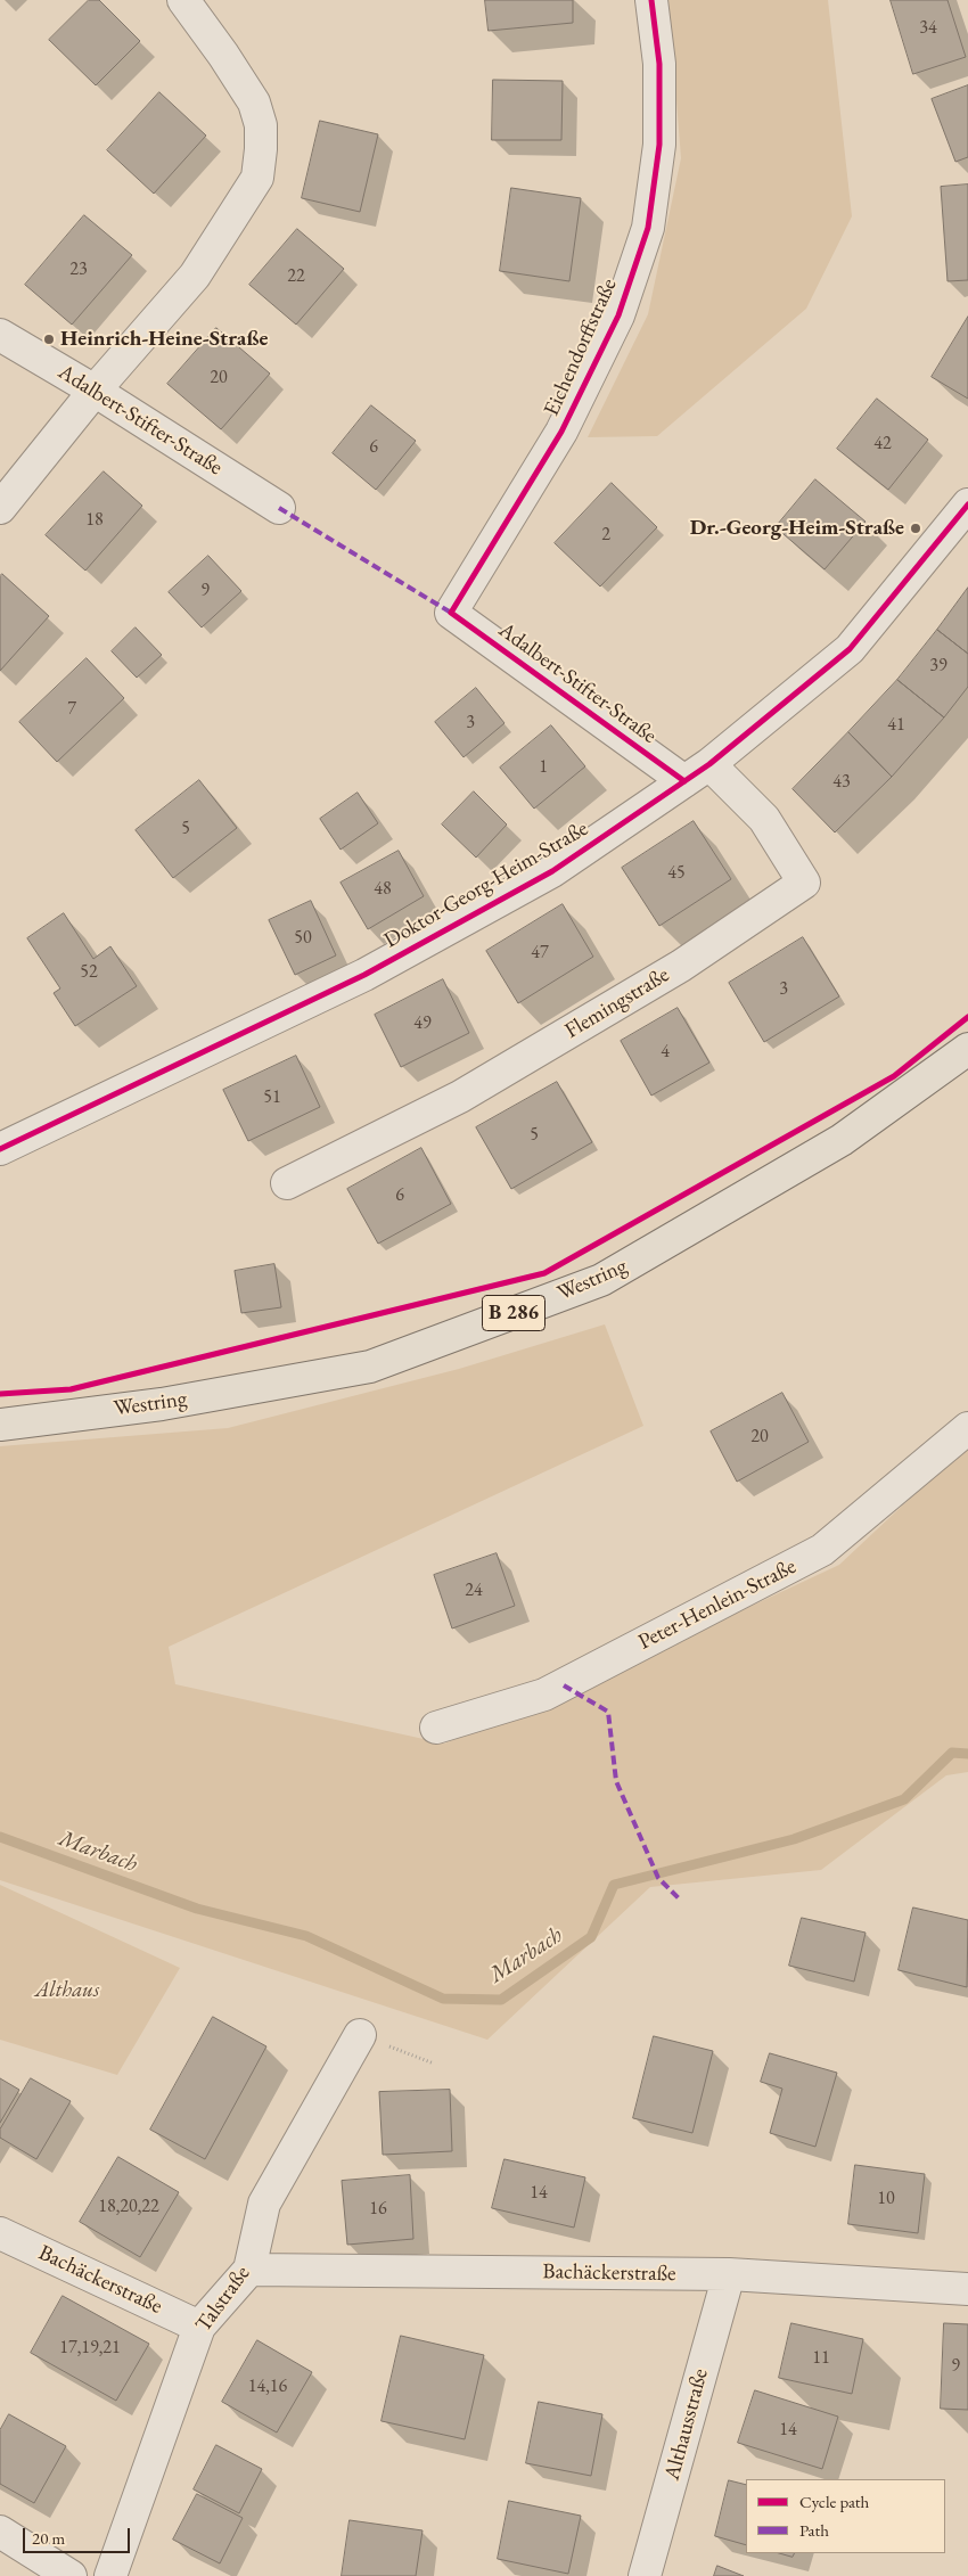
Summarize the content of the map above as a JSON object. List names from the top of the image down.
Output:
{
  "streets": {
    "main road": ["Westring", "B 286"],
    "street": [
      "Eichendorffstraße",
      "Adalbert-Stifter-Straße",
      "Doktor-Georg-Heim-Straße",
      "Flemingstraße",
      "Peter-Henlein-Straße",
      "Bachäckerstraße",
      "Talstraße",
      "Althausstraße"
    ]
  },
  "crossings": [
    ["Eichendorffstraße", "Adalbert-Stifter-Straße"],
    ["Adalbert-Stifter-Straße", "Doktor-Georg-Heim-Straße"],
    ["Adalbert-Stifter-Straße", "Flemingstraße"],
    ["Doktor-Georg-Heim-Straße", "Flemingstraße"],
    ["Bachäckerstraße", "Talstraße"],
    ["Bachäckerstraße", "Althausstraße"]
  ],
  "water": ["Marbach"],
  "parks": ["Althaus"],
  "places": ["Heinrich-Heine-Straße", "Dr.-Georg-Heim-Straße"],
  "house_numbers": [
    "34",
    "23",
    "22",
    "20",
    "42",
    "6",
    "18",
    "2",
    "9",
    "39",
    "7",
    "3",
    "41",
    "1",
    "43",
    "5",
    "45",
    "48",
    "50",
    "47",
    "52",
    "3",
    "49",
    "4",
    "51",
    "5",
    "6",
    "20",
    "24",
    "14",
    "10",
    "18,20,22",
    "16",
    "17,19,21",
    "11",
    "9",
    "14,16",
    "14"
  ],
  "legend": ["Cycle path", "Path"],
  "scale_bar": "20 m"
}
